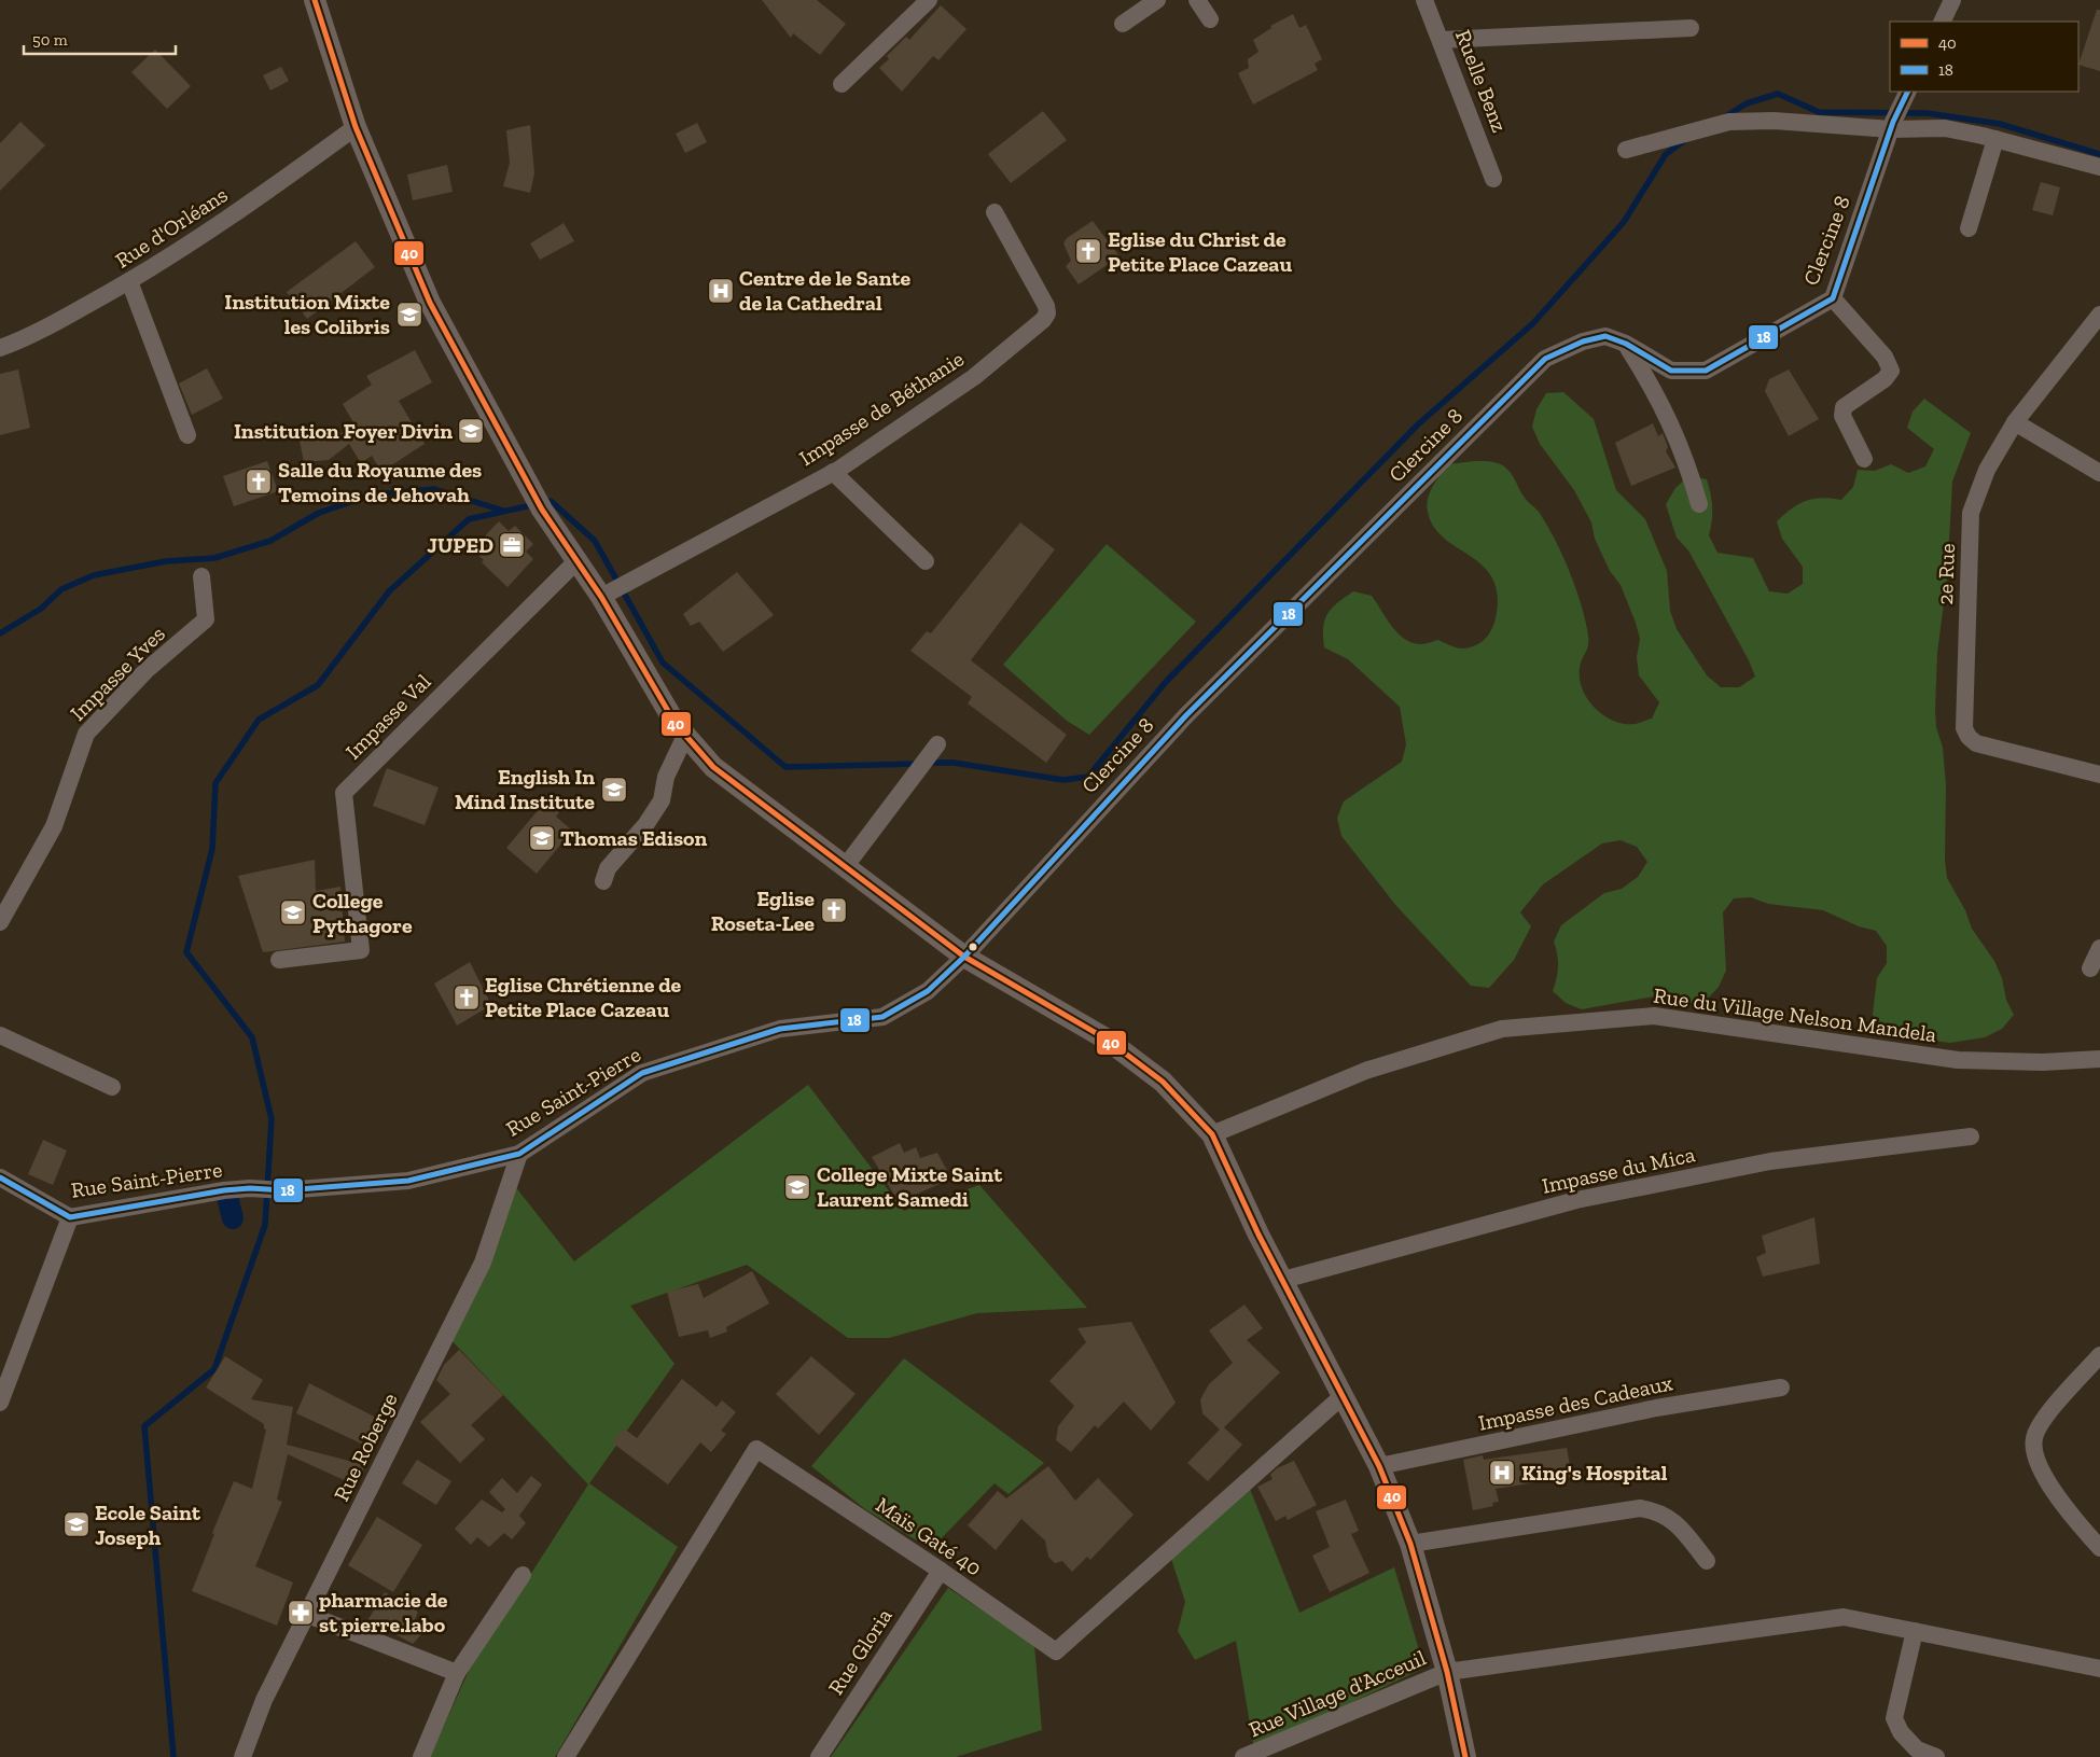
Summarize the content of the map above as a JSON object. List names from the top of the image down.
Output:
{
  "streets": {
    "street": [
      "Ruelle Benz",
      "Rue d'Orléans",
      "Clercine 8",
      "Impasse de Béthanie",
      "2e Rue",
      "Impasse Yves",
      "Impasse Val",
      "Rue du Village Nelson Mandela",
      "Rue Saint-Pierre",
      "Impasse du Mica",
      "Impasse des Cadeaux",
      "Rue Roberge",
      "Maïs Gaté 40",
      "Rue Gloria",
      "Rue Village d'Acceuil"
    ]
  },
  "crossings": [
    ["Clercine 8", "Rue Saint-Pierre"],
    ["Rue Saint-Pierre", "Rue Roberge"],
    ["Maïs Gaté 40", "Rue Gloria"]
  ],
  "places": {
    "church": [
      "Eglise du Christ de Petite Place Cazeau",
      "Salle du Royaume des Temoins de Jehovah",
      "Eglise Roseta-Lee",
      "Eglise Chrétienne de Petite Place Cazeau"
    ],
    "hospital": ["Centre de le Sante de la Cathedral", "King's Hospital"],
    "school or university": [
      "Institution Mixte les Colibris",
      "Institution Foyer Divin",
      "English In Mind Institute",
      "Thomas Edison",
      "College Pythagore",
      "College Mixte Saint Laurent Samedi",
      "Ecole Saint Joseph"
    ],
    "office": ["JUPED"],
    "pharmacy": ["pharmacie de st pierre.labo"]
  },
  "lines": ["transit line 40", "transit line 18"],
  "legend": ["40", "18"],
  "scale_bar": "50 m"
}
